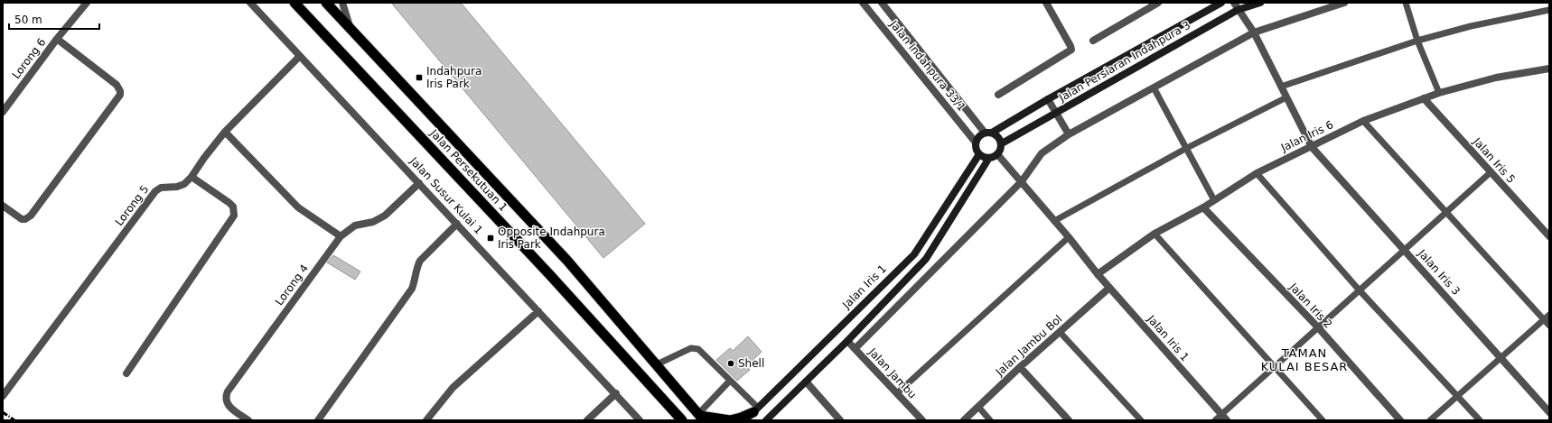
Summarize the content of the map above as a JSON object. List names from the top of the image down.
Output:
{
  "streets": {
    "highway": ["Jalan Persekutuan 1"],
    "main road": ["Jalan Persiaran Indahpura 3", "Jalan Iris 1"],
    "street": [
      "Lorong 6",
      "Jalan Indahpura 33/1",
      "Jalan Iris 6",
      "Jalan Iris 5",
      "Jalan Susur Kulai 1",
      "Lorong 5",
      "Jalan Iris 3",
      "Lorong 4",
      "Jalan Iris 2",
      "Jalan Jambu Bol",
      "Jalan Jambu"
    ]
  },
  "crossings": [
    ["Jalan Persiaran Indahpura 3", "Jalan Indahpura 33/1"],
    ["Jalan Persiaran Indahpura 3", "Jalan Iris 3"],
    ["Jalan Persiaran Indahpura 3", "Jalan Iris 1"],
    ["Jalan Indahpura 33/1", "Jalan Iris 1"],
    ["Jalan Iris 6", "Jalan Iris 5"],
    ["Jalan Iris 6", "Jalan Iris 3"],
    ["Jalan Iris 6", "Jalan Iris 1"],
    ["Jalan Iris 6", "Jalan Iris 2"],
    ["Jalan Susur Kulai 1", "Lorong 5"],
    ["Jalan Susur Kulai 1", "Lorong 4"],
    ["Jalan Iris 1", "Jalan Jambu Bol"]
  ],
  "districts": ["TAMAN KULAI BESAR"],
  "places": {
    "transit": ["Indahpura Iris Park", "Opposite Indahpura Iris Park"],
    "other": ["Shell"]
  },
  "scale_bar": "50 m"
}
